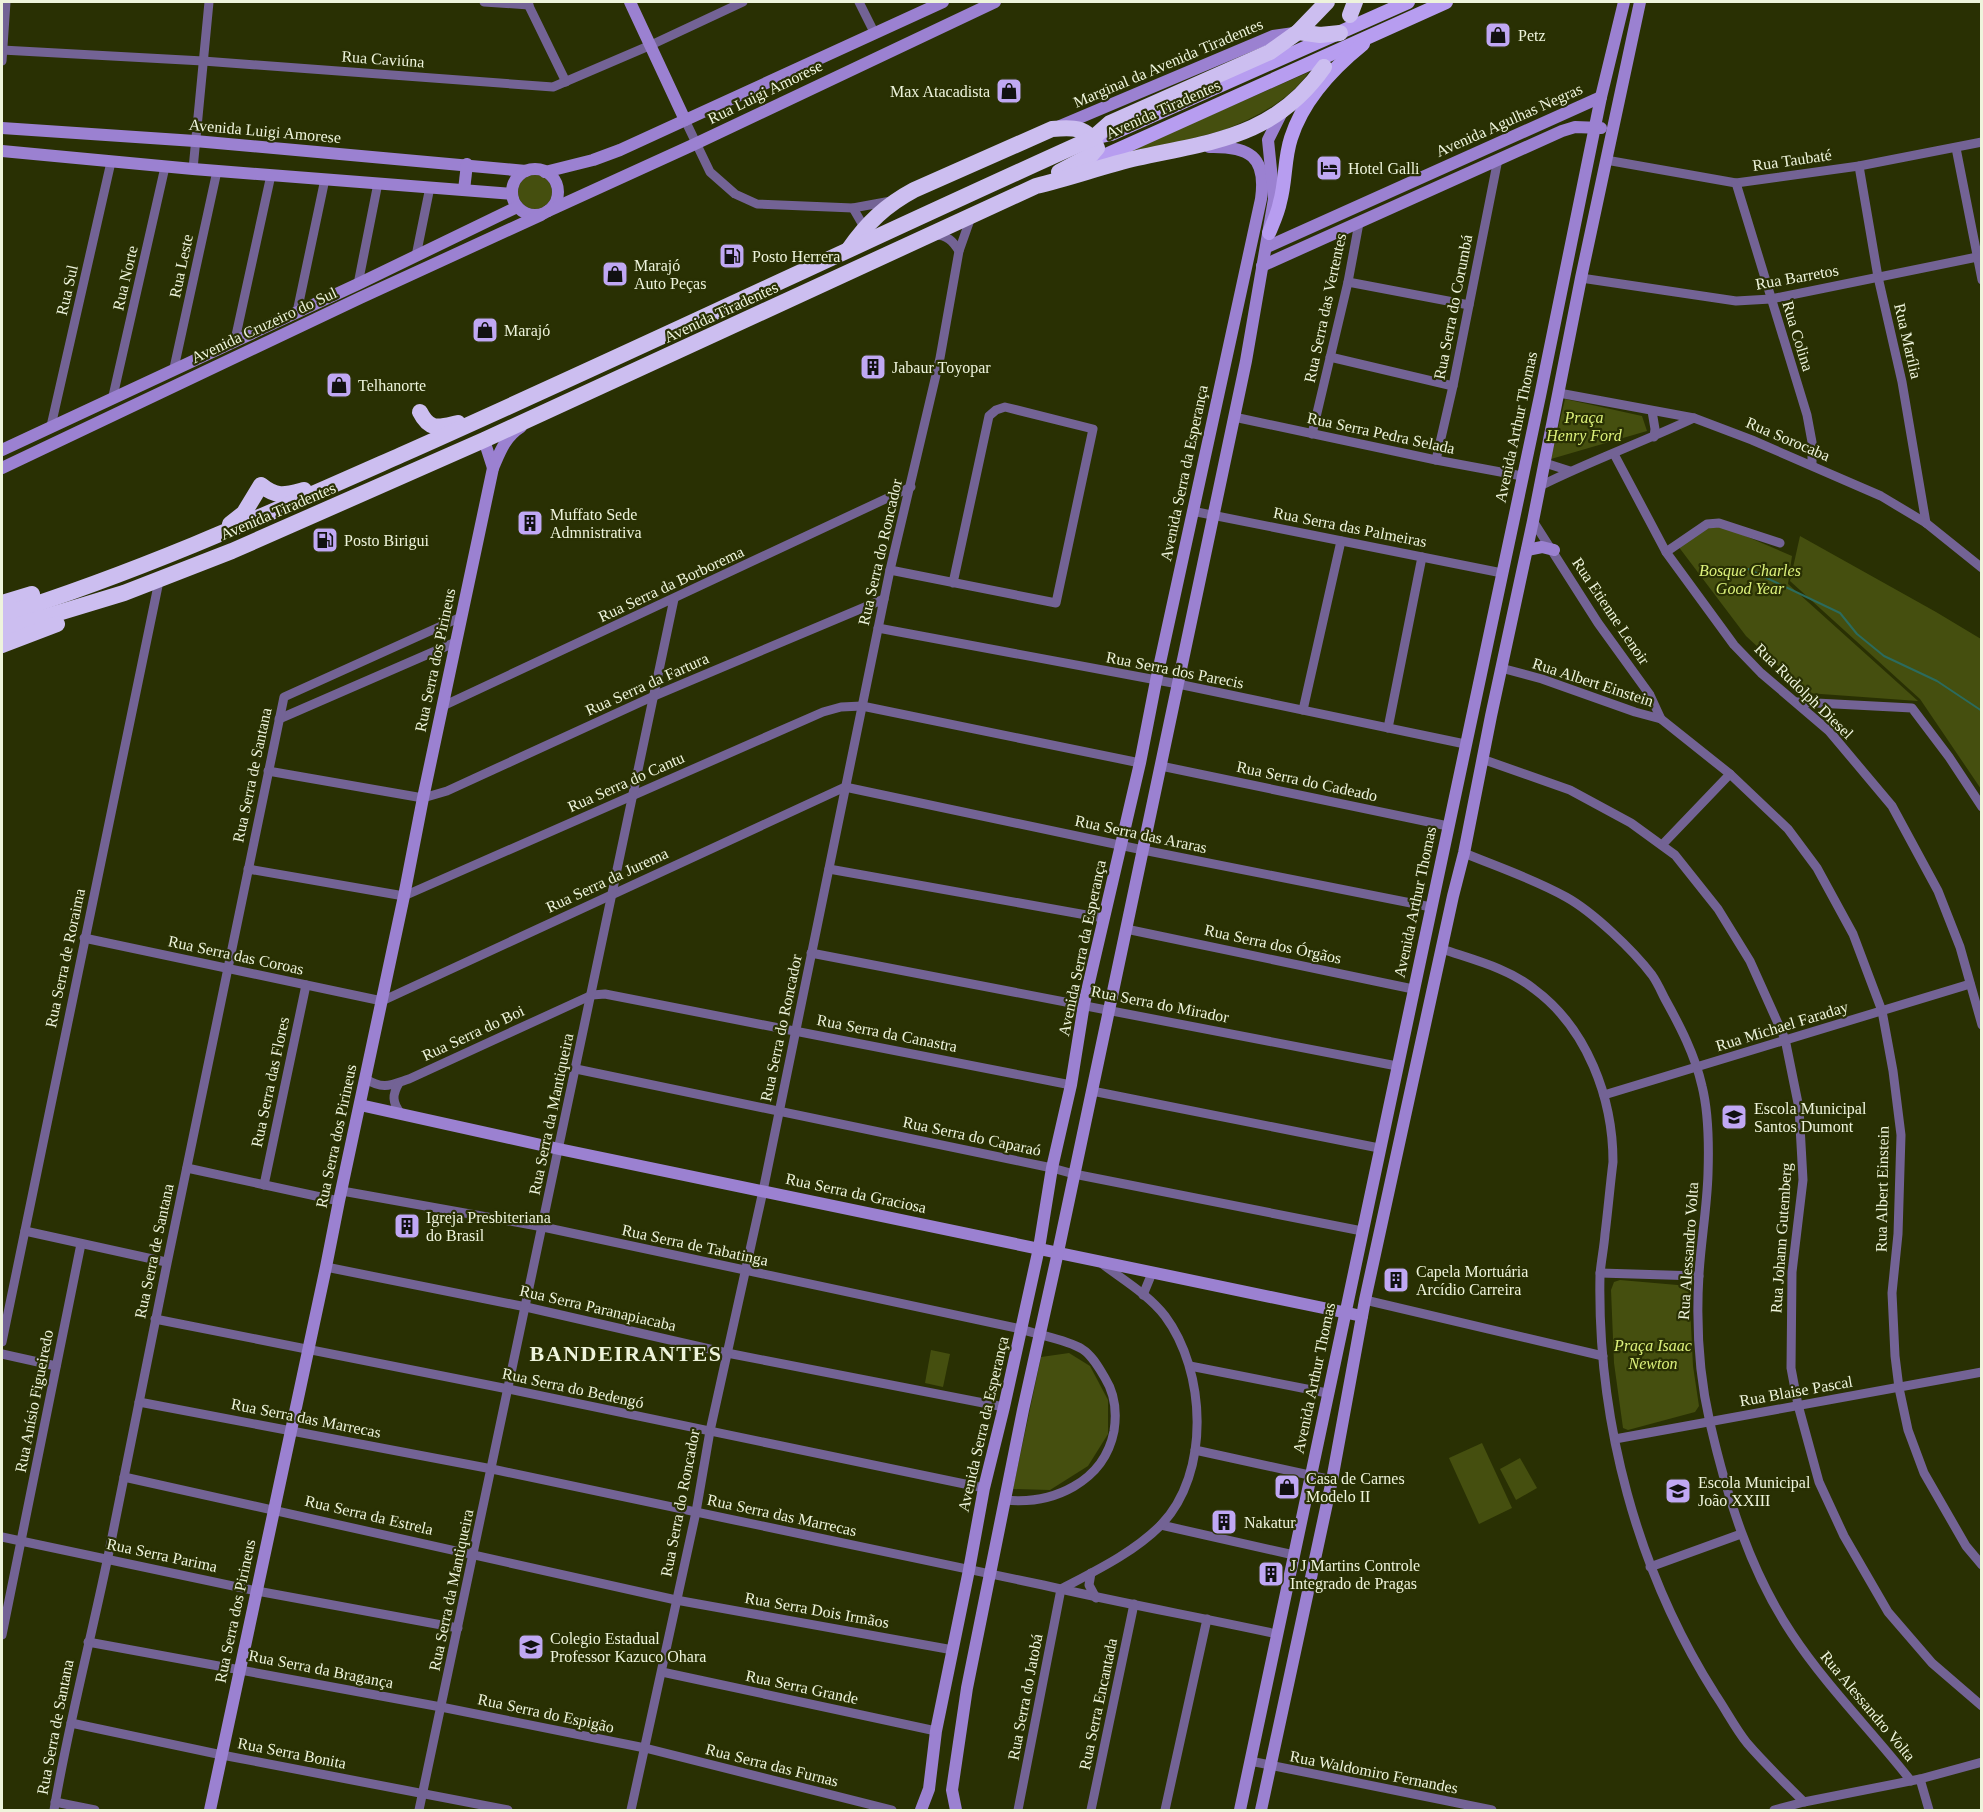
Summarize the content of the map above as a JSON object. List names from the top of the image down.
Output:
{
  "streets": {
    "highway": ["Avenida Tiradentes"],
    "street": [
      "Rua Caviúna",
      "Marginal da Avenida Tiradentes",
      "Rua Luigi Amorese",
      "Avenida Agulhas Negras",
      "Avenida Luigi Amorese",
      "Rua Taubaté",
      "Rua Leste",
      "Rua Barretos",
      "Rua Norte",
      "Rua Sul",
      "Rua Serra do Corumbá",
      "Rua Serra das Vertentes",
      "Avenida Cruzeiro do Sul",
      "Rua Colina",
      "Rua Marília",
      "Avenida Arthur Thomas",
      "Rua Serra Pedra Selada",
      "Rua Sorocaba",
      "Avenida Serra da Esperança",
      "Rua Serra das Palmeiras",
      "Rua Serra do Roncador",
      "Rua Serra da Borborema",
      "Rua Etienne Lenoir",
      "Rua Serra dos Pirineus",
      "Rua Serra dos Parecis",
      "Rua Albert Einstein",
      "Rua Serra da Fartura",
      "Rua Rudolph Diesel",
      "Rua Serra de Santana",
      "Rua Serra do Cadeado",
      "Rua Serra do Cantu",
      "Rua Serra das Araras",
      "Rua Serra da Jurema",
      "Rua Serra dos Órgãos",
      "Rua Serra das Coroas",
      "Rua Serra de Roraima",
      "Rua Serra do Mirador",
      "Rua Michael Faraday",
      "Rua Serra do Boi",
      "Rua Serra da Canastra",
      "Rua Serra das Flores",
      "Rua Serra da Mantiqueira",
      "Rua Serra do Caparaó",
      "Rua Serra da Graciosa",
      "Rua Johann Gutemberg",
      "Rua Serra de Tabatinga",
      "Rua Alessandro Volta",
      "Rua Serra Paranapiacaba",
      "Rua Serra do Bedengó",
      "Rua Blaise Pascal",
      "Rua Anísio Figueiredo",
      "Rua Serra das Marrecas",
      "Rua Serra da Estrela",
      "Rua Serra Parima",
      "Rua Serra Dois Irmãos",
      "Rua Serra da Bragança",
      "Rua Serra Grande",
      "Rua Serra do Jatobá",
      "Rua Serra Encantada",
      "Rua Serra do Espigão",
      "Rua Serra Bonita",
      "Rua Serra das Furnas",
      "Rua Waldomiro Fernandes"
    ]
  },
  "crossings": [
    ["Rua Luigi Amorese", "Avenida Luigi Amorese"],
    ["Rua Luigi Amorese", "Avenida Cruzeiro do Sul"],
    ["Avenida Tiradentes", "Rua Serra do Roncador"],
    ["Avenida Tiradentes", "Rua Serra dos Pirineus"],
    ["Avenida Tiradentes", "Rua Serra de Roraima"],
    ["Avenida Agulhas Negras", "Rua Serra do Corumbá"],
    ["Avenida Agulhas Negras", "Rua Serra das Vertentes"],
    ["Avenida Agulhas Negras", "Avenida Arthur Thomas"],
    ["Avenida Luigi Amorese", "Avenida Cruzeiro do Sul"],
    ["Rua Taubaté", "Rua Colina"],
    ["Rua Taubaté", "Rua Marília"],
    ["Rua Taubaté", "Avenida Arthur Thomas"],
    ["Rua Leste", "Avenida Cruzeiro do Sul"],
    ["Rua Barretos", "Rua Colina"],
    ["Rua Barretos", "Rua Marília"],
    ["Rua Barretos", "Avenida Arthur Thomas"],
    ["Rua Norte", "Avenida Cruzeiro do Sul"],
    ["Rua Sul", "Avenida Cruzeiro do Sul"],
    ["Rua Serra do Corumbá", "Rua Serra Pedra Selada"],
    ["Rua Serra das Vertentes", "Rua Serra Pedra Selada"],
    ["Rua Colina", "Rua Sorocaba"],
    ["Rua Marília", "Rua Sorocaba"],
    ["Avenida Arthur Thomas", "Rua Serra Pedra Selada"],
    ["Avenida Arthur Thomas", "Rua Sorocaba"],
    ["Avenida Arthur Thomas", "Rua Serra das Palmeiras"],
    ["Avenida Arthur Thomas", "Rua Etienne Lenoir"],
    ["Avenida Arthur Thomas", "Rua Serra dos Parecis"],
    ["Avenida Arthur Thomas", "Rua Albert Einstein"],
    ["Avenida Arthur Thomas", "Rua Serra do Cadeado"],
    ["Avenida Arthur Thomas", "Rua Serra das Araras"],
    ["Avenida Arthur Thomas", "Rua Serra dos Órgãos"],
    ["Avenida Arthur Thomas", "Rua Serra do Mirador"],
    ["Avenida Arthur Thomas", "Rua Serra do Caparaó"],
    ["Avenida Arthur Thomas", "Rua Serra da Graciosa"],
    ["Avenida Arthur Thomas", "Rua Johann Gutemberg"],
    ["Avenida Arthur Thomas", "Rua Alessandro Volta"],
    ["Avenida Arthur Thomas", "Rua Serra das Marrecas"],
    ["Avenida Arthur Thomas", "Rua Waldomiro Fernandes"],
    ["Avenida Serra da Esperança", "Rua Serra das Palmeiras"],
    ["Avenida Serra da Esperança", "Rua Serra dos Parecis"],
    ["Avenida Serra da Esperança", "Rua Serra das Araras"],
    ["Avenida Serra da Esperança", "Rua Serra do Mirador"],
    ["Avenida Serra da Esperança", "Rua Serra da Canastra"],
    ["Avenida Serra da Esperança", "Rua Serra do Caparaó"],
    ["Avenida Serra da Esperança", "Rua Serra da Graciosa"],
    ["Avenida Serra da Esperança", "Rua Serra de Tabatinga"],
    ["Avenida Serra da Esperança", "Rua Serra Paranapiacaba"],
    ["Avenida Serra da Esperança", "Rua Serra do Bedengó"],
    ["Avenida Serra da Esperança", "Rua Serra das Marrecas"],
    ["Avenida Serra da Esperança", "Rua Serra Dois Irmãos"],
    ["Avenida Serra da Esperança", "Rua Serra Grande"],
    ["Rua Serra do Roncador", "Rua Serra da Borborema"],
    ["Rua Serra do Roncador", "Rua Serra dos Parecis"],
    ["Rua Serra do Roncador", "Rua Serra da Fartura"],
    ["Rua Serra do Roncador", "Rua Serra do Cantu"],
    ["Rua Serra do Roncador", "Rua Serra das Araras"],
    ["Rua Serra do Roncador", "Rua Serra da Jurema"],
    ["Rua Serra do Roncador", "Rua Serra do Mirador"],
    ["Rua Serra do Roncador", "Rua Serra da Canastra"],
    ["Rua Serra do Roncador", "Rua Serra do Caparaó"],
    ["Rua Serra do Roncador", "Rua Serra da Graciosa"],
    ["Rua Serra do Roncador", "Rua Serra de Tabatinga"],
    ["Rua Serra do Roncador", "Rua Serra Paranapiacaba"],
    ["Rua Serra do Roncador", "Rua Serra do Bedengó"],
    ["Rua Serra do Roncador", "Rua Serra das Marrecas"],
    ["Rua Serra do Roncador", "Rua Serra da Estrela"],
    ["Rua Serra do Roncador", "Rua Serra Dois Irmãos"],
    ["Rua Serra do Roncador", "Rua Serra Grande"],
    ["Rua Serra do Roncador", "Rua Serra do Espigão"],
    ["Rua Serra do Roncador", "Rua Serra das Furnas"],
    ["Rua Serra da Borborema", "Rua Serra dos Pirineus"],
    ["Rua Serra da Borborema", "Rua Serra da Mantiqueira"],
    ["Rua Etienne Lenoir", "Rua Albert Einstein"],
    ["Rua Serra dos Pirineus", "Rua Serra da Fartura"],
    ["Rua Serra dos Pirineus", "Rua Serra de Santana"],
    ["Rua Serra dos Pirineus", "Rua Serra do Cantu"],
    ["Rua Serra dos Pirineus", "Rua Serra da Jurema"],
    ["Rua Serra dos Pirineus", "Rua Serra das Coroas"],
    ["Rua Serra dos Pirineus", "Rua Serra do Boi"],
    ["Rua Serra dos Pirineus", "Rua Serra da Graciosa"],
    ["Rua Serra dos Pirineus", "Rua Serra de Tabatinga"],
    ["Rua Serra dos Pirineus", "Rua Serra Paranapiacaba"],
    ["Rua Serra dos Pirineus", "Rua Serra do Bedengó"],
    ["Rua Serra dos Pirineus", "Rua Serra das Marrecas"],
    ["Rua Serra dos Pirineus", "Rua Serra da Estrela"],
    ["Rua Serra dos Pirineus", "Rua Serra Parima"],
    ["Rua Serra dos Pirineus", "Rua Serra da Bragança"],
    ["Rua Serra dos Pirineus", "Rua Serra Bonita"],
    ["Rua Albert Einstein", "Rua Michael Faraday"],
    ["Rua Albert Einstein", "Rua Blaise Pascal"],
    ["Rua Serra da Fartura", "Rua Serra da Mantiqueira"],
    ["Rua Rudolph Diesel", "Rua Michael Faraday"],
    ["Rua Serra de Santana", "Rua Serra das Coroas"],
    ["Rua Serra de Santana", "Rua Serra de Tabatinga"],
    ["Rua Serra de Santana", "Rua Serra do Bedengó"],
    ["Rua Serra de Santana", "Rua Serra das Marrecas"],
    ["Rua Serra de Santana", "Rua Serra da Estrela"],
    ["Rua Serra de Santana", "Rua Serra Parima"],
    ["Rua Serra de Santana", "Rua Serra da Bragança"],
    ["Rua Serra de Santana", "Rua Serra Bonita"],
    ["Rua Serra do Cantu", "Rua Serra da Mantiqueira"],
    ["Rua Serra das Araras", "Rua Serra da Jurema"],
    ["Rua Serra da Jurema", "Rua Serra das Coroas"],
    ["Rua Serra da Jurema", "Rua Serra da Mantiqueira"],
    ["Rua Serra das Coroas", "Rua Serra de Roraima"],
    ["Rua Serra das Coroas", "Rua Serra das Flores"],
    ["Rua Michael Faraday", "Rua Johann Gutemberg"],
    ["Rua Michael Faraday", "Rua Alessandro Volta"],
    ["Rua Serra do Boi", "Rua Serra da Canastra"],
    ["Rua Serra do Boi", "Rua Serra da Mantiqueira"],
    ["Rua Serra da Canastra", "Rua Serra da Mantiqueira"],
    ["Rua Serra das Flores", "Rua Serra de Tabatinga"],
    ["Rua Serra da Mantiqueira", "Rua Serra do Caparaó"],
    ["Rua Serra da Mantiqueira", "Rua Serra da Graciosa"],
    ["Rua Serra da Mantiqueira", "Rua Serra de Tabatinga"],
    ["Rua Serra da Mantiqueira", "Rua Serra Paranapiacaba"],
    ["Rua Serra da Mantiqueira", "Rua Serra do Bedengó"],
    ["Rua Serra da Mantiqueira", "Rua Serra das Marrecas"],
    ["Rua Serra da Mantiqueira", "Rua Serra da Estrela"],
    ["Rua Serra da Mantiqueira", "Rua Serra Parima"],
    ["Rua Serra da Mantiqueira", "Rua Serra da Bragança"],
    ["Rua Serra da Mantiqueira", "Rua Serra do Espigão"],
    ["Rua Serra da Mantiqueira", "Rua Serra Bonita"],
    ["Rua Johann Gutemberg", "Rua Blaise Pascal"],
    ["Rua Alessandro Volta", "Rua Blaise Pascal"],
    ["Rua Anísio Figueiredo", "Rua Serra Parima"],
    ["Rua Serra das Marrecas", "Rua Serra do Jatobá"],
    ["Rua Serra das Marrecas", "Rua Serra Encantada"],
    ["Rua Serra da Estrela", "Rua Serra Dois Irmãos"],
    ["Rua Serra da Bragança", "Rua Serra do Espigão"],
    ["Rua Serra do Espigão", "Rua Serra das Furnas"]
  ],
  "districts": ["BANDEIRANTES"],
  "parks": ["Praça Henry Ford", "Bosque Charles Good Year", "Praça Isaac Newton"],
  "places": {
    "shop": [
      "Petz",
      "Max Atacadista",
      "Marajó Auto Peças",
      "Marajó",
      "Telhanorte",
      "Casa de Carnes Modelo II"
    ],
    "hotel": ["Hotel Galli"],
    "fuel station": ["Posto Herrera", "Posto Birigui"],
    "building": [
      "Jabaur Toyopar",
      "Muffato Sede Admnistrativa",
      "Igreja Presbiteriana do Brasil",
      "Capela Mortuária Arcídio Carreira",
      "Nakatur",
      "J J Martins Controle Integrado de Pragas"
    ],
    "school or university": ["Escola Municipal Santos Dumont", "Escola Municipal João XXIII", "Colegio Estadual Professor Kazuco Ohara"]
  }
}
